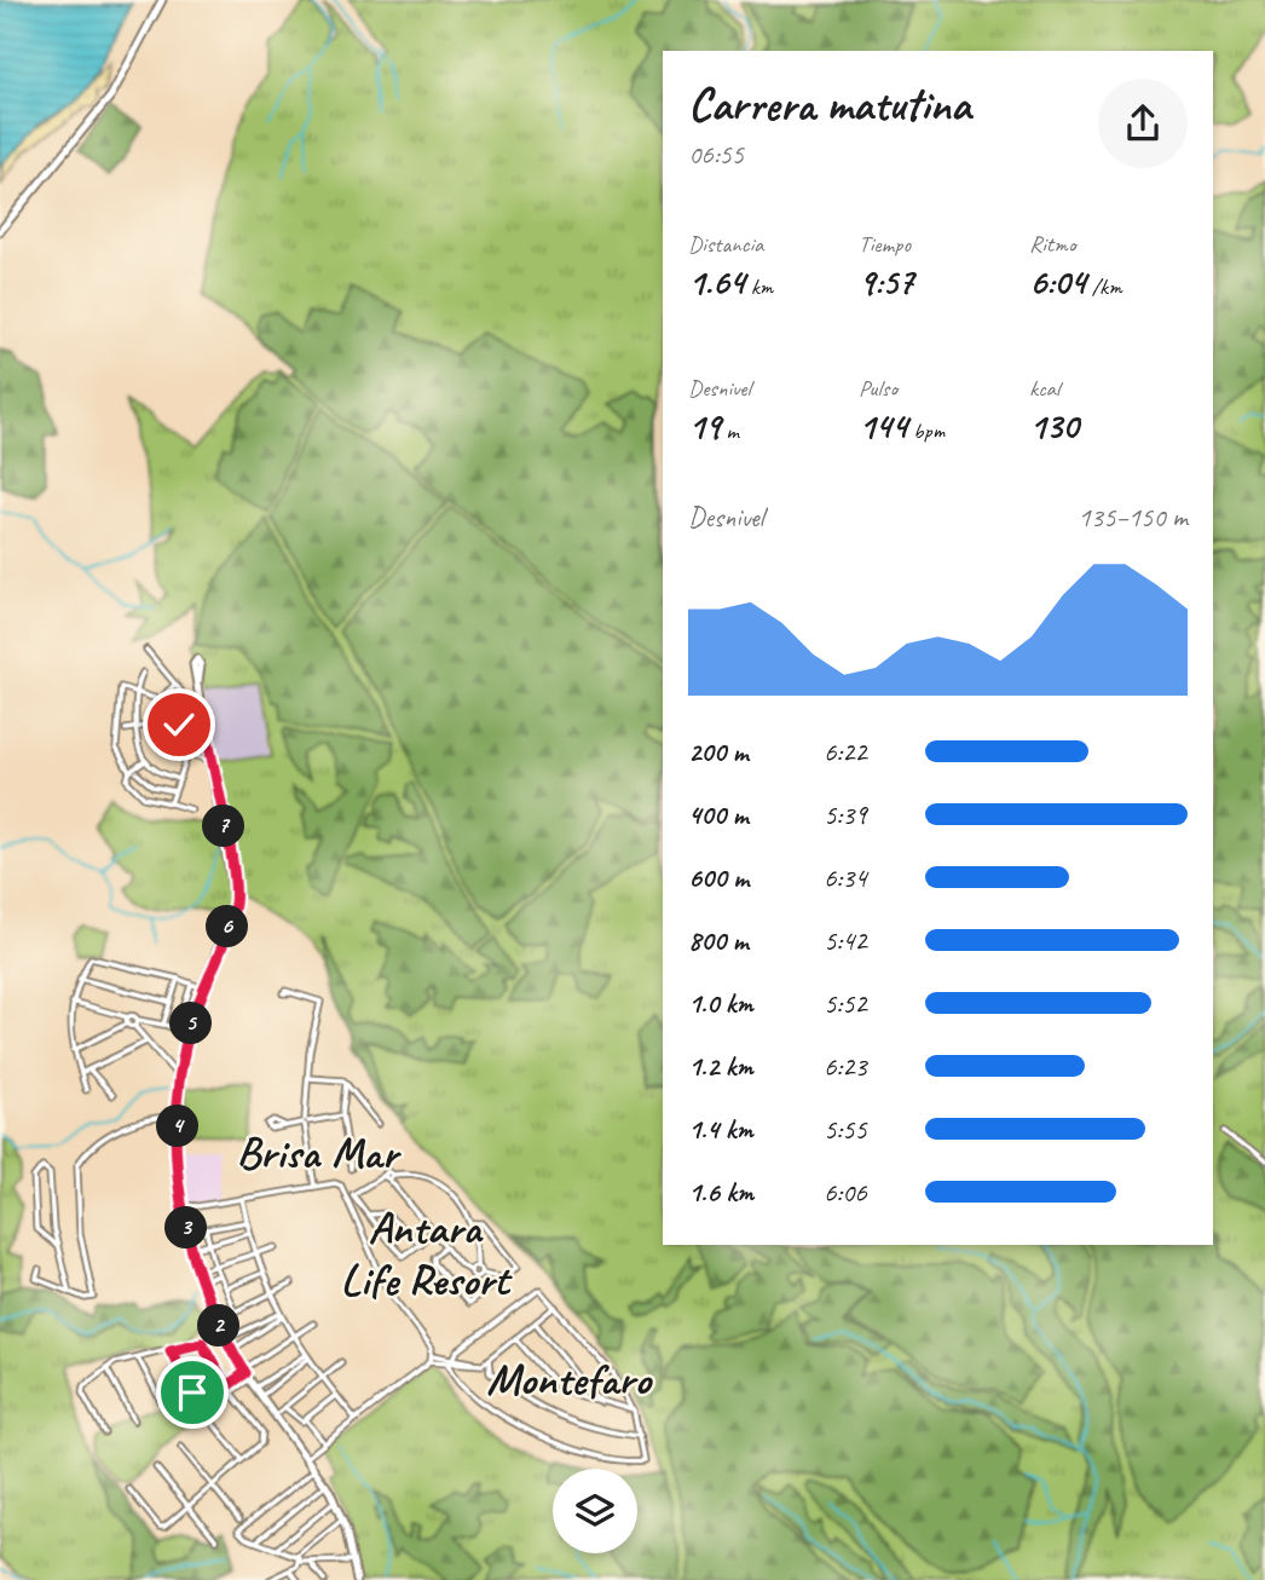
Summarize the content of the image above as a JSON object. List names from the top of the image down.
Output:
{
  "districts": ["Brisa Mar", "Antara Life Resort", "Montefaro"],
  "page": {
    "heading": ["Carrera matutina", "06:55"],
    "stats": [
      ["Distancia", "1.64 km"],
      ["Tiempo", "9:57"],
      ["Ritmo", "6:04 /km"],
      ["Desnivel", "19 m"],
      ["Pulso", "144 bpm"],
      ["kcal", "130"]
    ],
    "chart": ["Desnivel", "135–150 m"],
    "list": [
      {
        "name": "200 m",
        "note": "6:22"
      },
      {
        "name": "400 m",
        "note": "5:39"
      },
      {
        "name": "600 m",
        "note": "6:34"
      },
      {
        "name": "800 m",
        "note": "5:42"
      },
      {
        "name": "1.0 km",
        "note": "5:52"
      },
      {
        "name": "1.2 km",
        "note": "6:23"
      },
      {
        "name": "1.4 km",
        "note": "5:55"
      },
      {
        "name": "1.6 km",
        "note": "6:06"
      }
    ],
    "pins": [
      "7",
      "6",
      "5",
      "4",
      "3",
      "2"
    ]
  }
}
